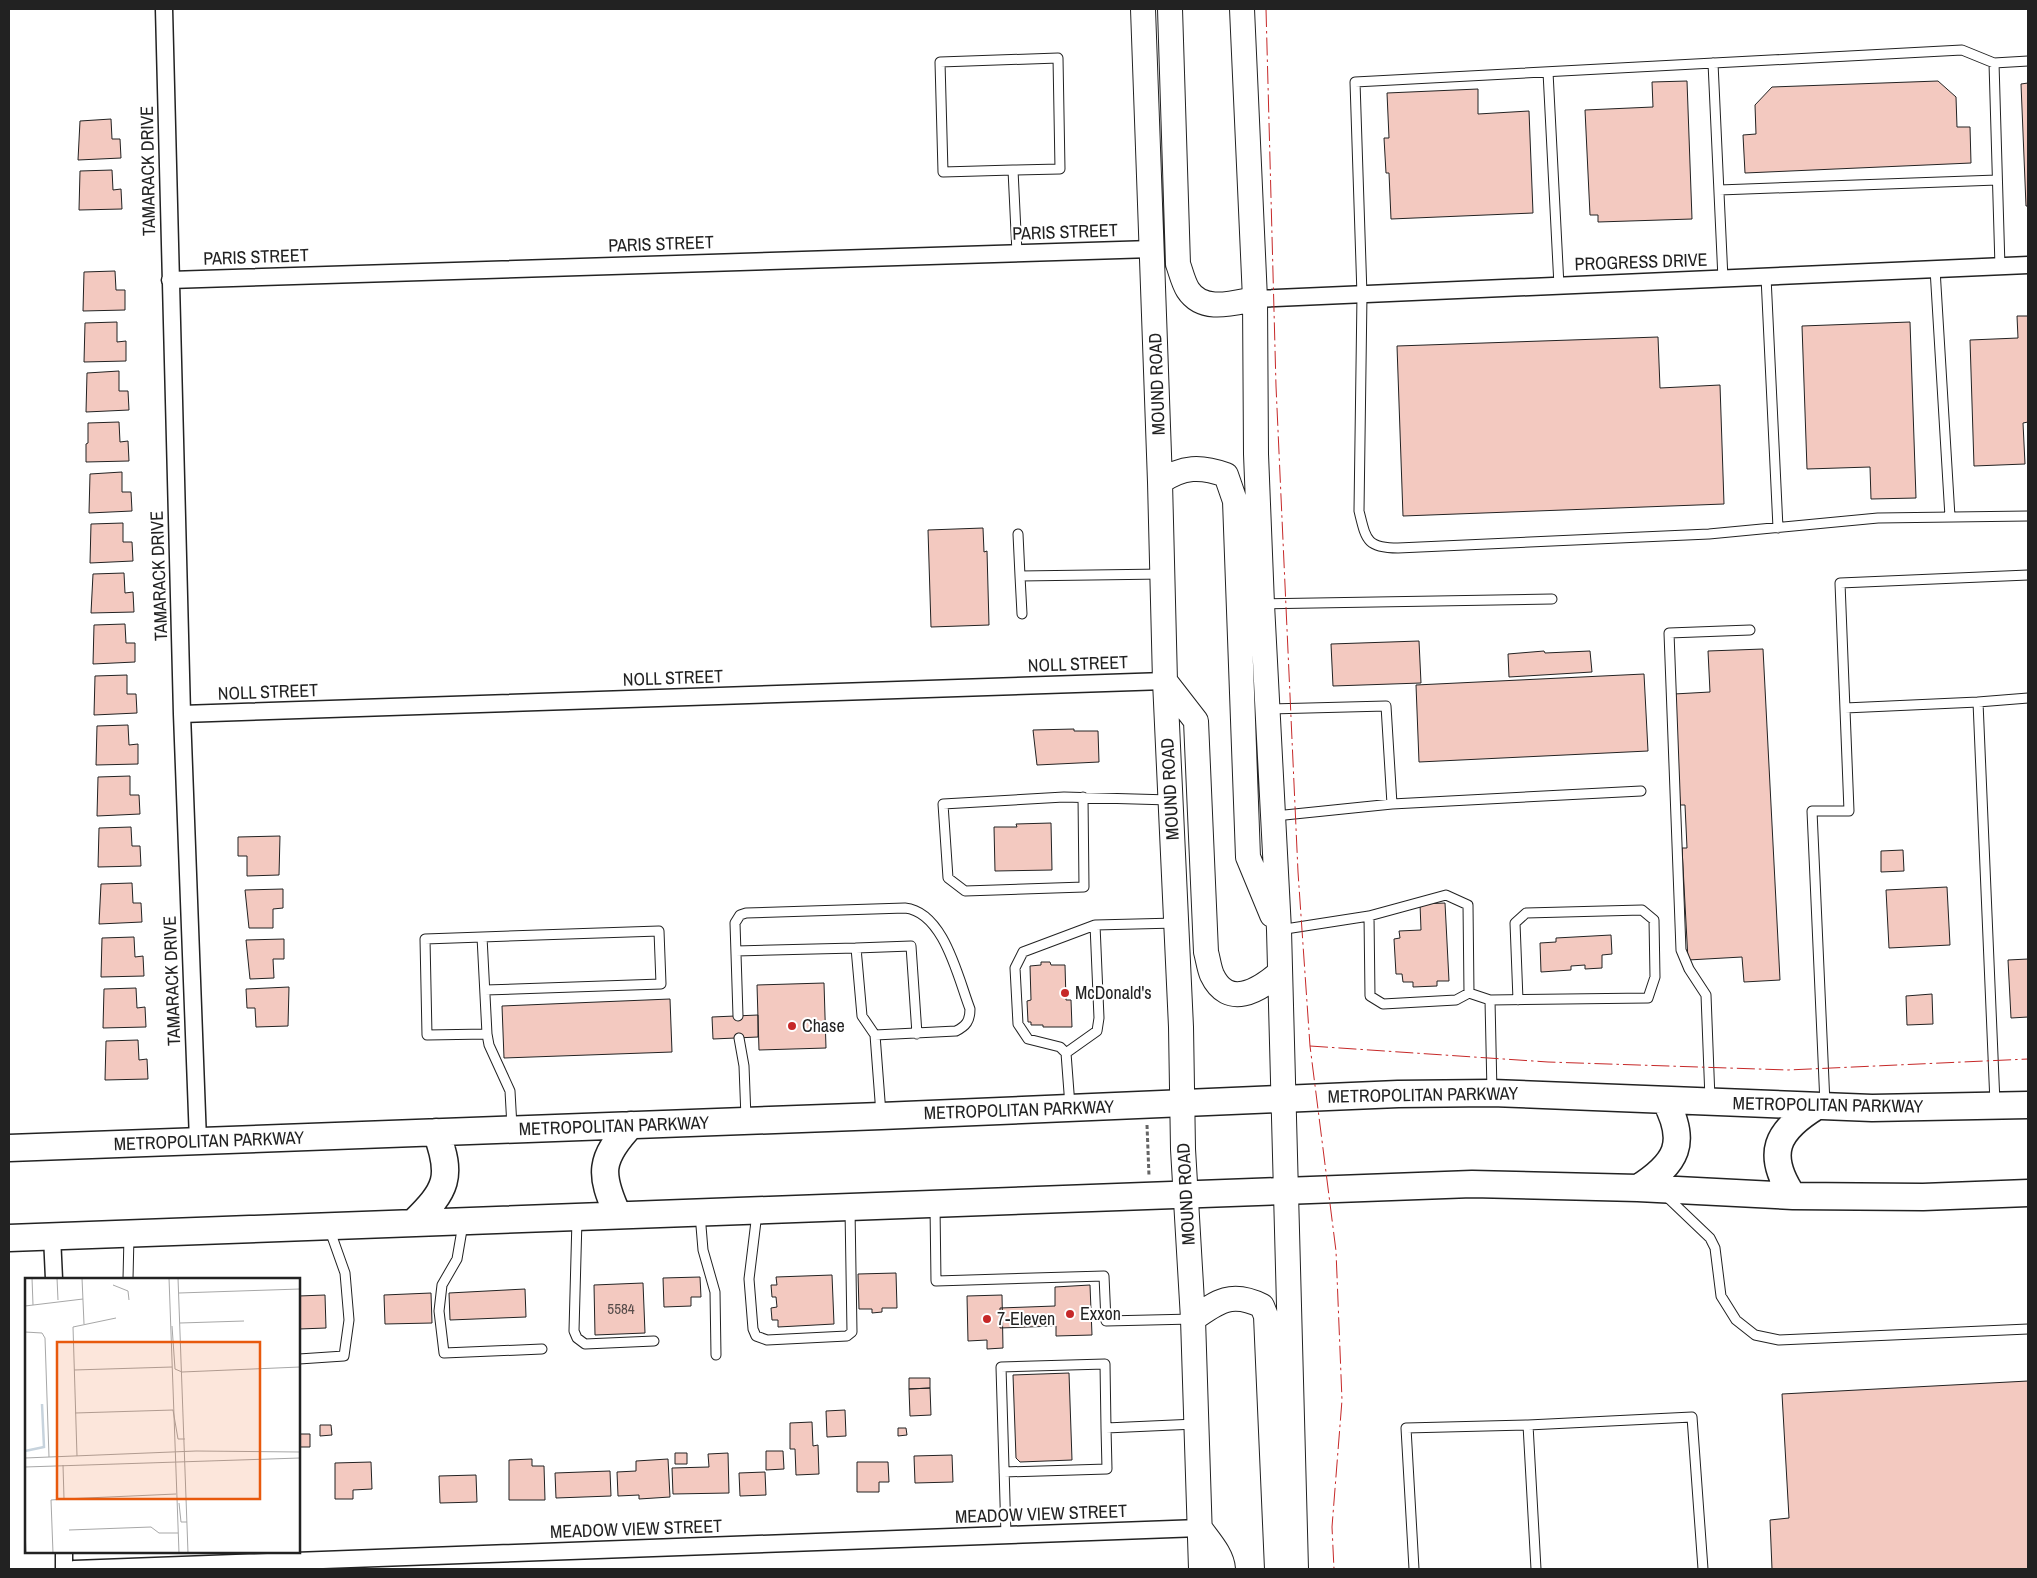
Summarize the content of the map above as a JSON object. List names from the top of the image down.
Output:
{
  "streets": {
    "main road": ["MOUND ROAD", "METROPOLITAN PARKWAY"],
    "street": [
      "TAMARACK DRIVE",
      "PARIS STREET",
      "PROGRESS DRIVE",
      "NOLL STREET",
      "MEADOW VIEW STREET"
    ]
  },
  "crossings": [
    ["TAMARACK DRIVE", "PARIS STREET"],
    ["TAMARACK DRIVE", "NOLL STREET"],
    ["TAMARACK DRIVE", "METROPOLITAN PARKWAY"],
    ["PARIS STREET", "MOUND ROAD"],
    ["MOUND ROAD", "NOLL STREET"],
    ["MOUND ROAD", "METROPOLITAN PARKWAY"],
    ["MOUND ROAD", "MEADOW VIEW STREET"]
  ],
  "places": [
    "McDonald's",
    "Chase",
    "Exxon",
    "7-Eleven"
  ],
  "house_numbers": ["5584"]
}
